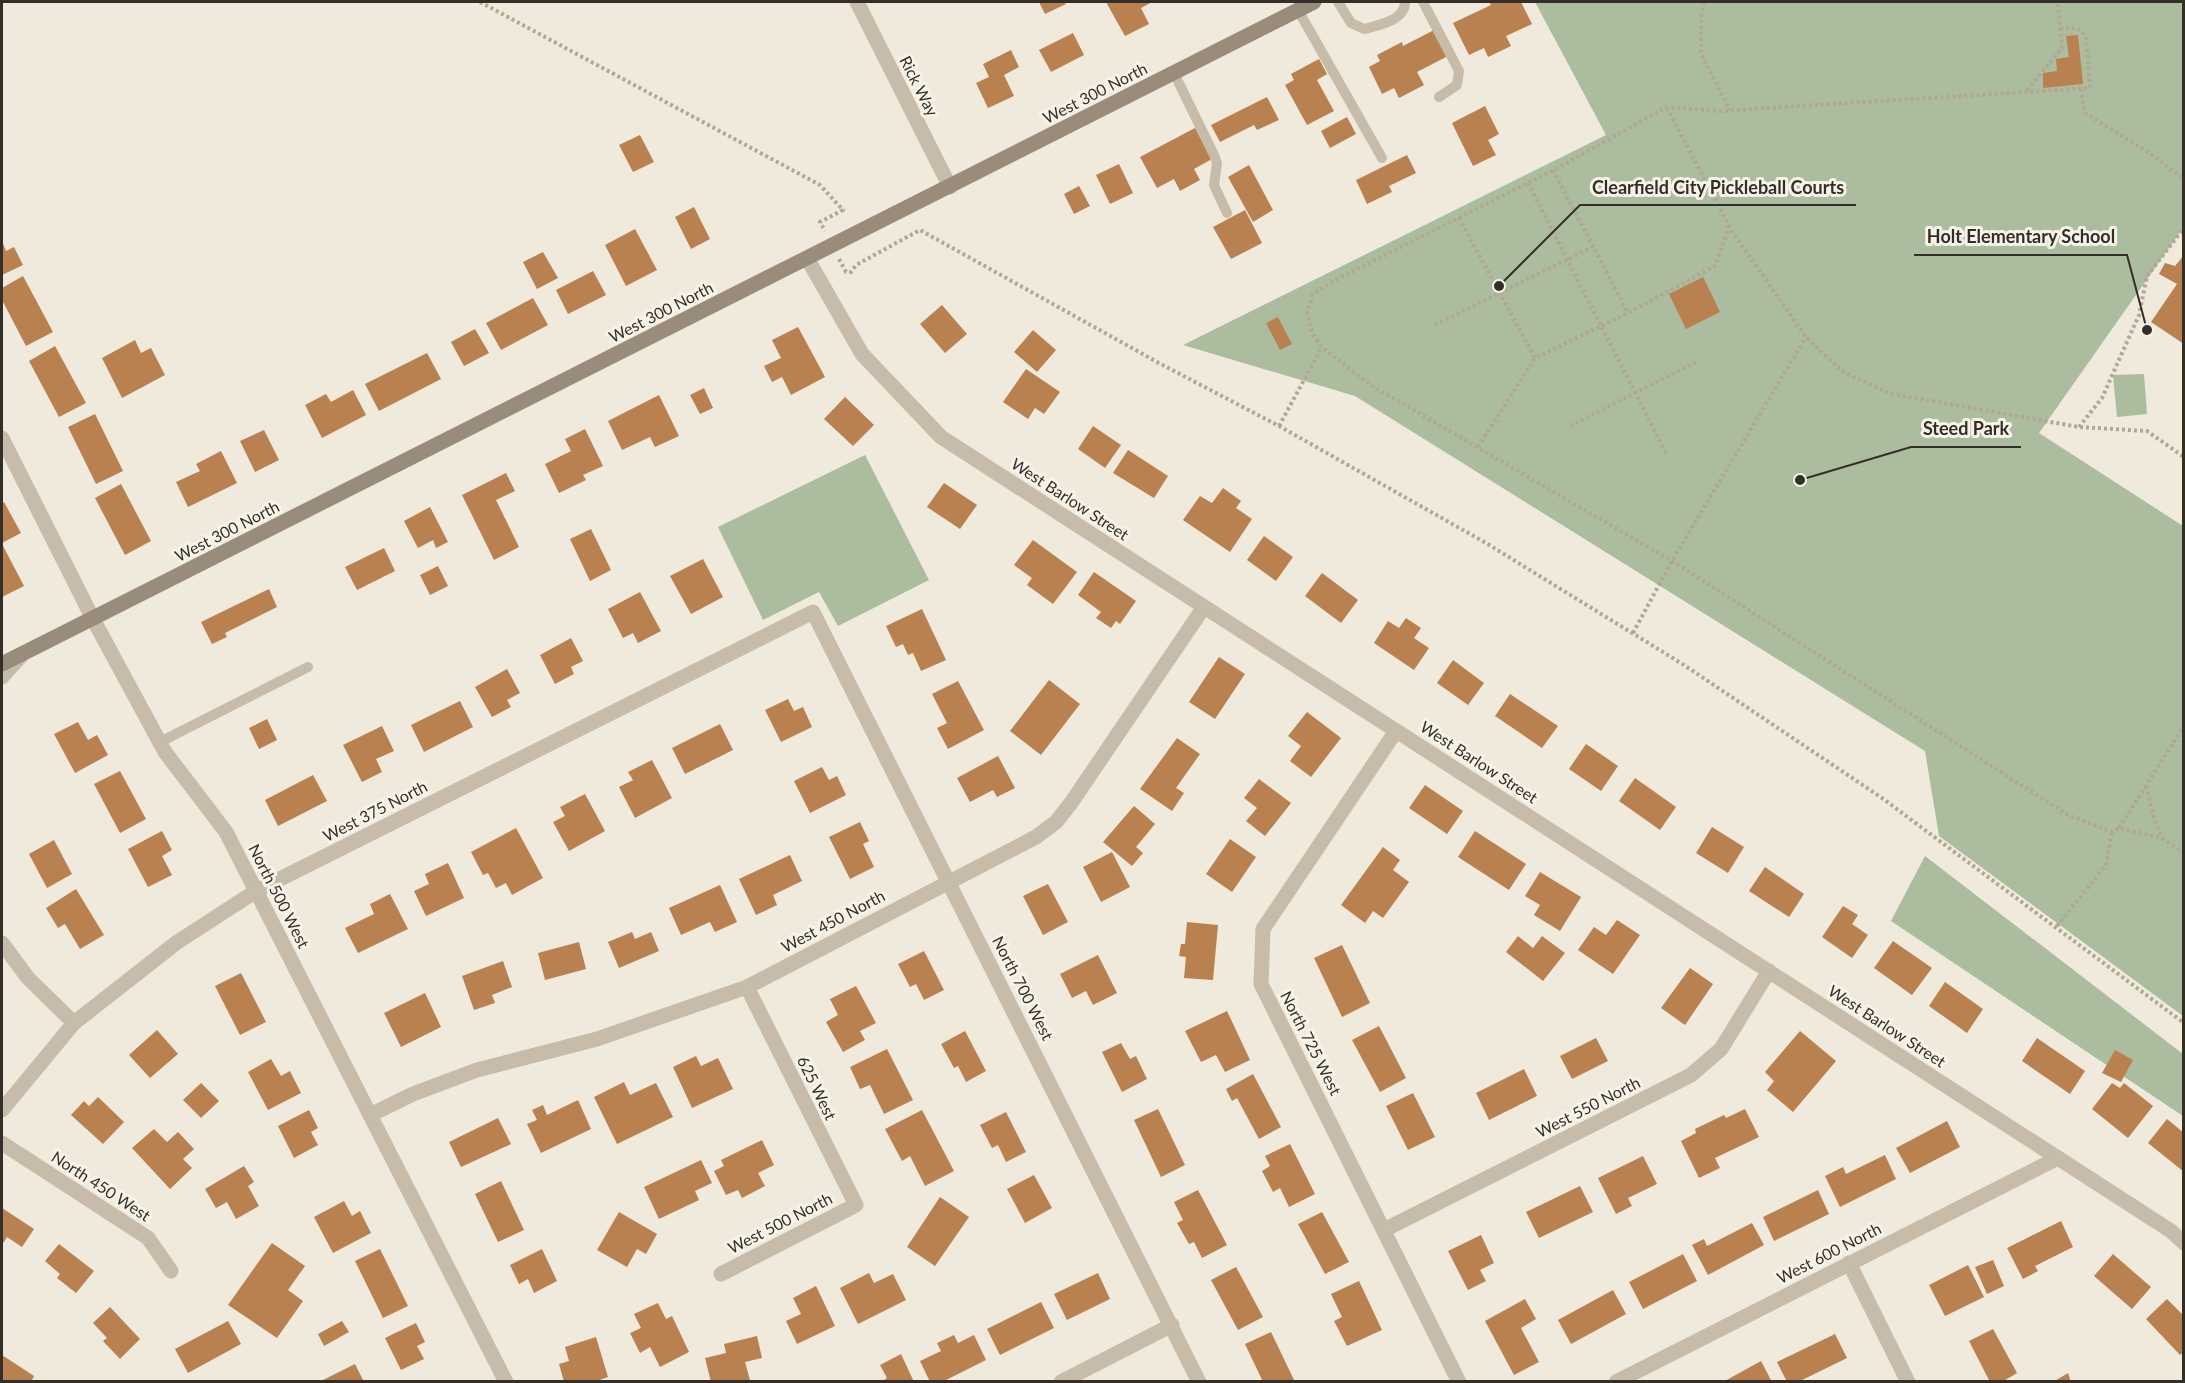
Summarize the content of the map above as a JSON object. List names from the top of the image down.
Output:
{
  "streets": {
    "main road": ["West 300 North"],
    "street": [
      "Rick Way",
      "West Barlow Street",
      "West 375 North",
      "North 500 West",
      "West 450 North",
      "North 700 West",
      "North 725 West",
      "625 West",
      "West 550 North",
      "North 450 West",
      "West 500 North",
      "West 600 North"
    ]
  },
  "crossings": [
    ["Rick Way", "West 300 North"],
    ["West 300 North", "West Barlow Street"],
    ["West 300 North", "North 500 West"],
    ["West Barlow Street", "West 450 North"],
    ["West Barlow Street", "North 725 West"],
    ["West Barlow Street", "West 550 North"],
    ["West Barlow Street", "West 600 North"],
    ["West 375 North", "North 500 West"],
    ["West 375 North", "North 700 West"],
    ["North 500 West", "West 450 North"],
    ["West 450 North", "North 700 West"],
    ["West 450 North", "625 West"],
    ["North 725 West", "West 550 North"],
    ["625 West", "West 500 North"]
  ],
  "places": ["Clearfield City Pickleball Courts", "Holt Elementary School", "Steed Park"]
}
